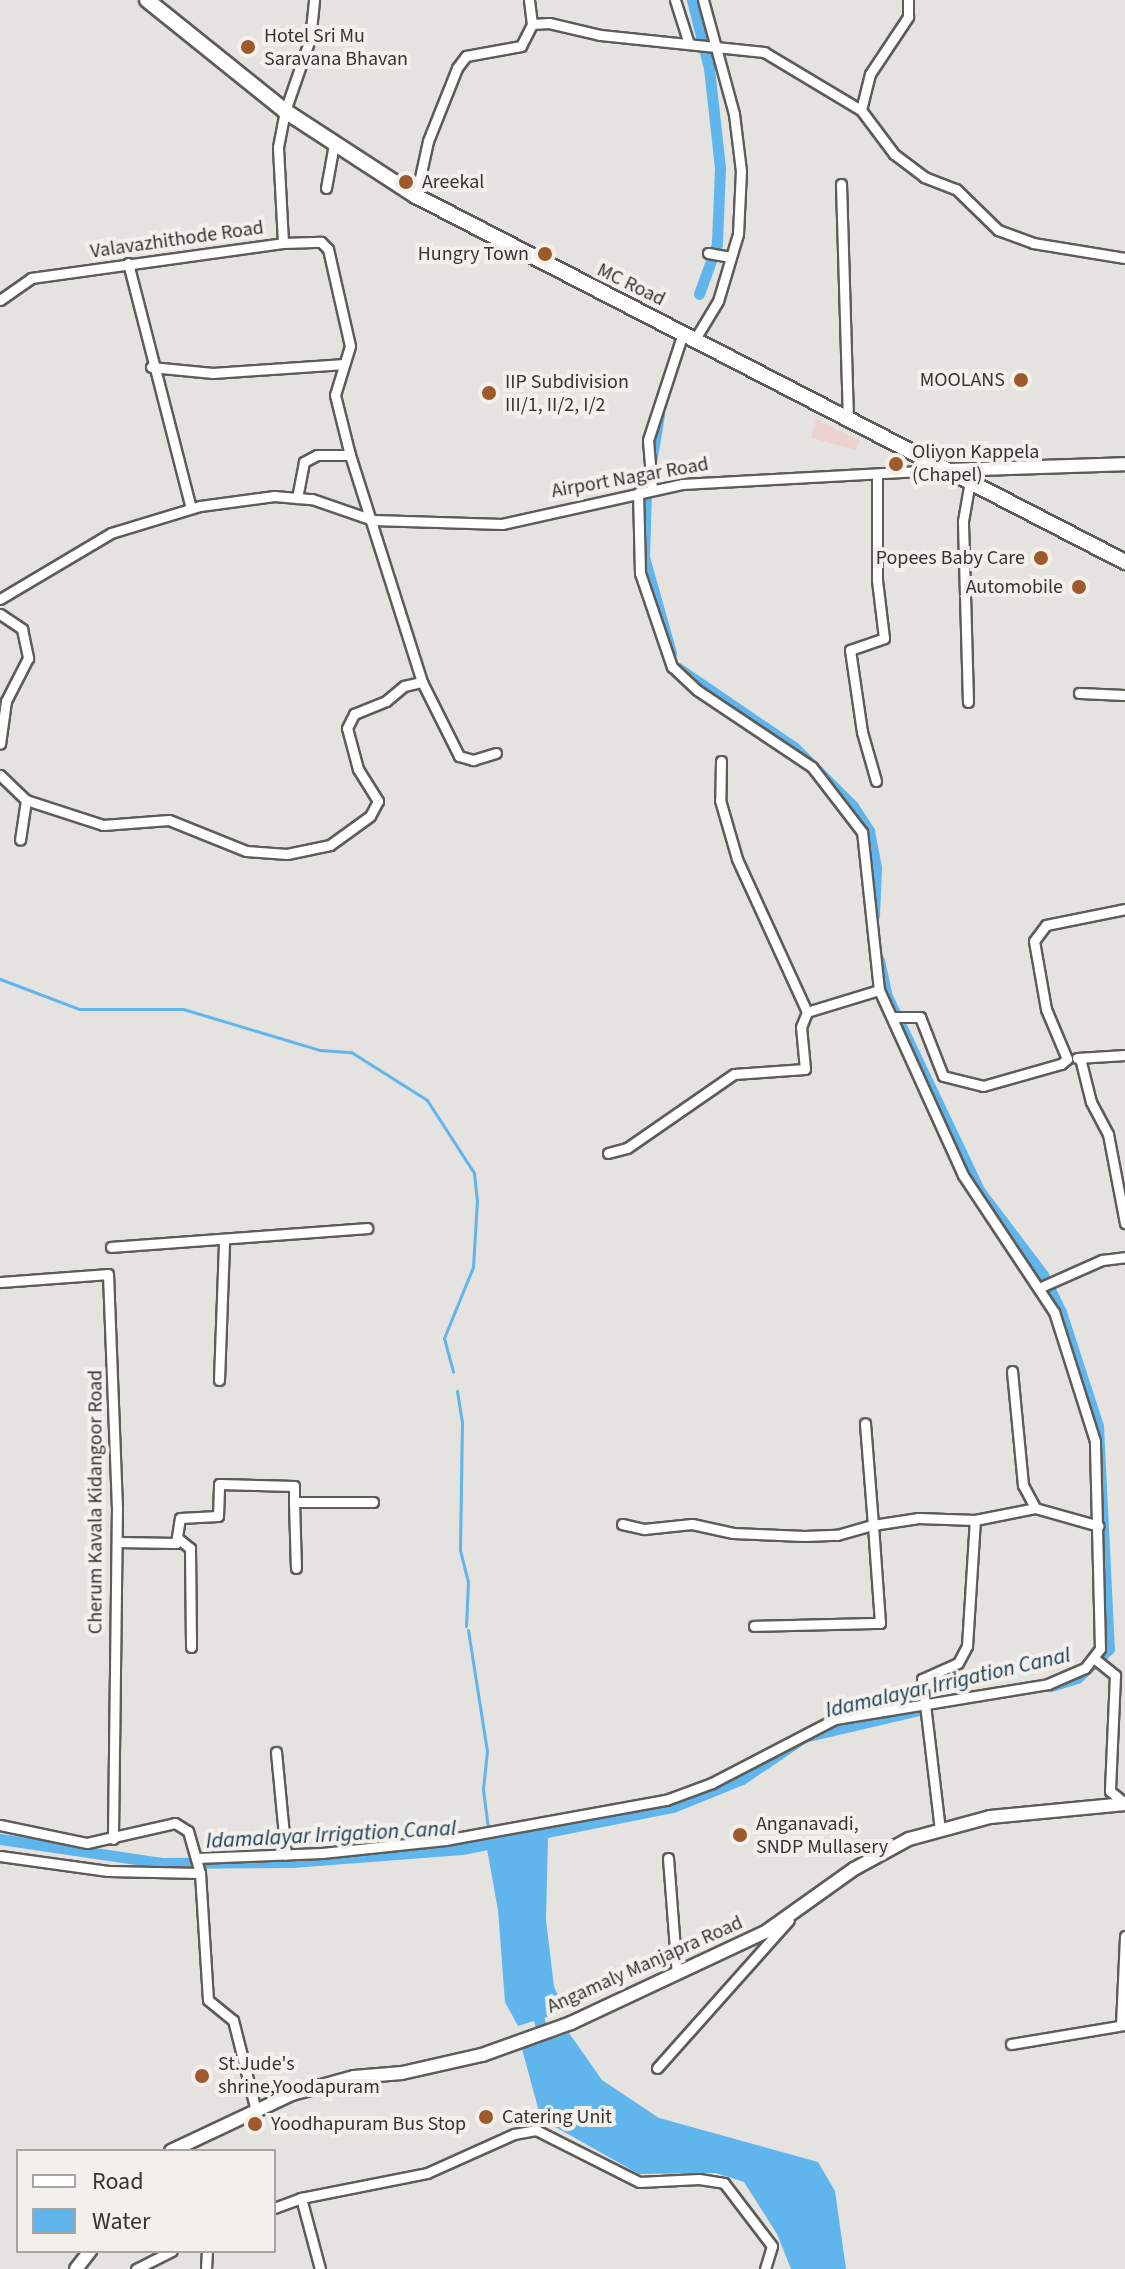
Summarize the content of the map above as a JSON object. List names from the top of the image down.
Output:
{
  "streets": {
    "main road": ["MC Road", "Angamaly Manjapra Road"],
    "street": ["Valavazhithode Road", "Airport Nagar Road", "Cherum Kavala Kidangoor Road"]
  },
  "crossings": [
    ["Valavazhithode Road", "MC Road"],
    ["MC Road", "Airport Nagar Road"]
  ],
  "water": ["Idamalayar Irrigation Canal"],
  "places": [
    "Hotel Sri Mu Saravana Bhavan",
    "Areekal",
    "Hungry Town",
    "MOOLANS",
    "IIP Subdivision III/1, II/2, I/2",
    "Oliyon Kappela (Chapel)",
    "Popees Baby Care",
    "Automobile",
    "Anganavadi, SNDP Mullasery",
    "St.Jude's shrine,Yoodapuram",
    "Catering Unit",
    "Yoodhapuram Bus Stop"
  ],
  "legend": ["Road", "Water"]
}
